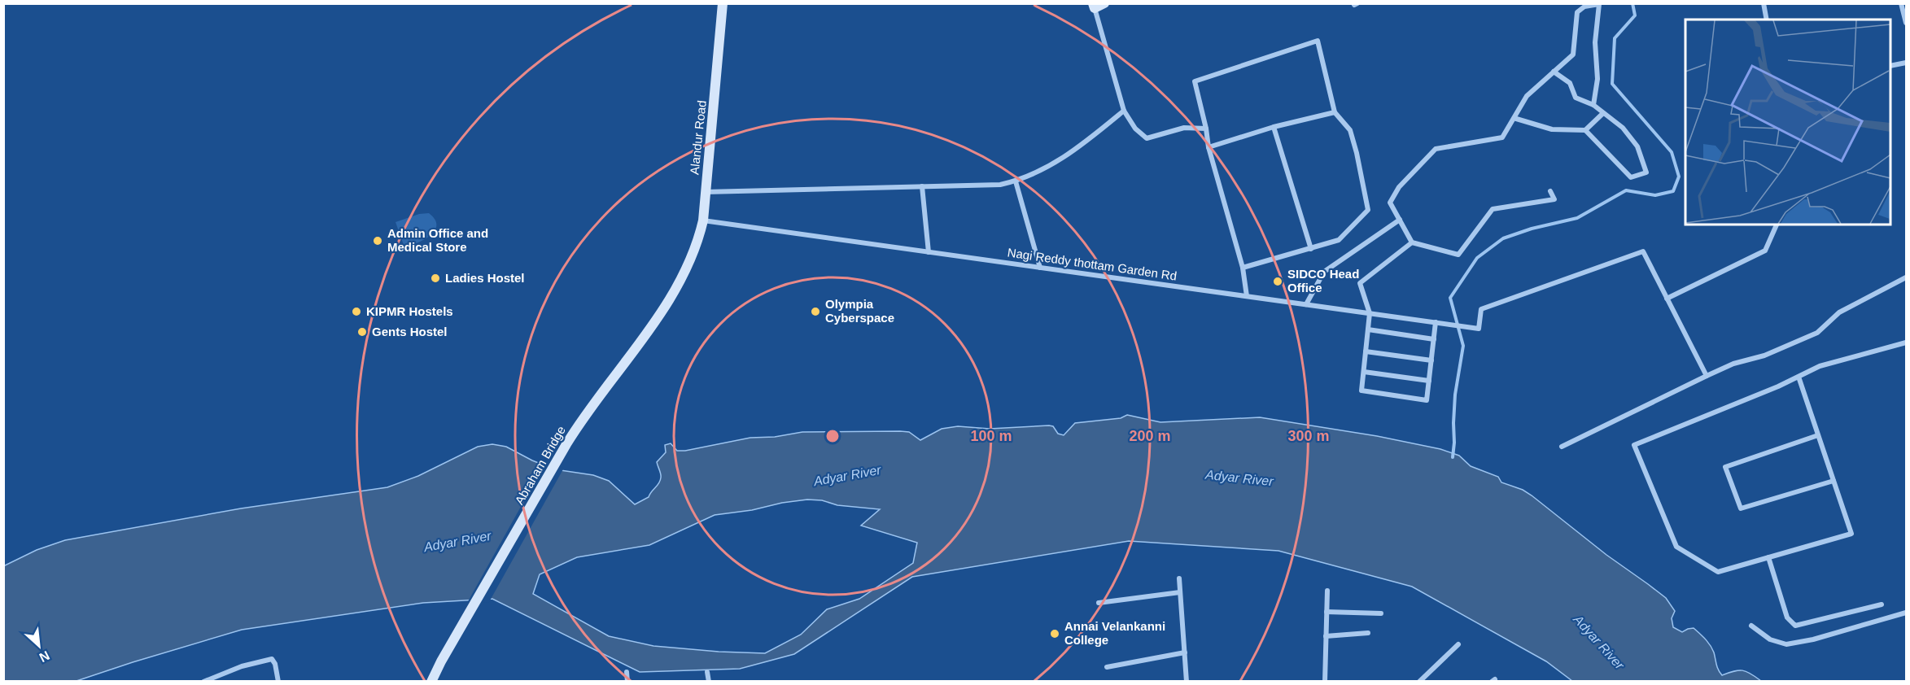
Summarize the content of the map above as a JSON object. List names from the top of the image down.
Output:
{
  "streets": {
    "main road": ["Alandur Road", "Abraham Bridge"],
    "street": ["Nagi Reddy thottam Garden Rd"]
  },
  "crossings": [
    ["Alandur Road", "Nagi Reddy thottam Garden Rd"],
    ["Alandur Road", "Abraham Bridge"]
  ],
  "water": ["Adyar River"],
  "places": [
    "Admin Office and Medical Store",
    "Ladies Hostel",
    "SIDCO Head Office",
    "KIPMR Hostels",
    "Olympia Cyberspace",
    "Gents Hostel",
    "Annai Velankanni College"
  ],
  "north": "bottom right",
  "rings": ["100 m", "200 m", "300 m"]
}
